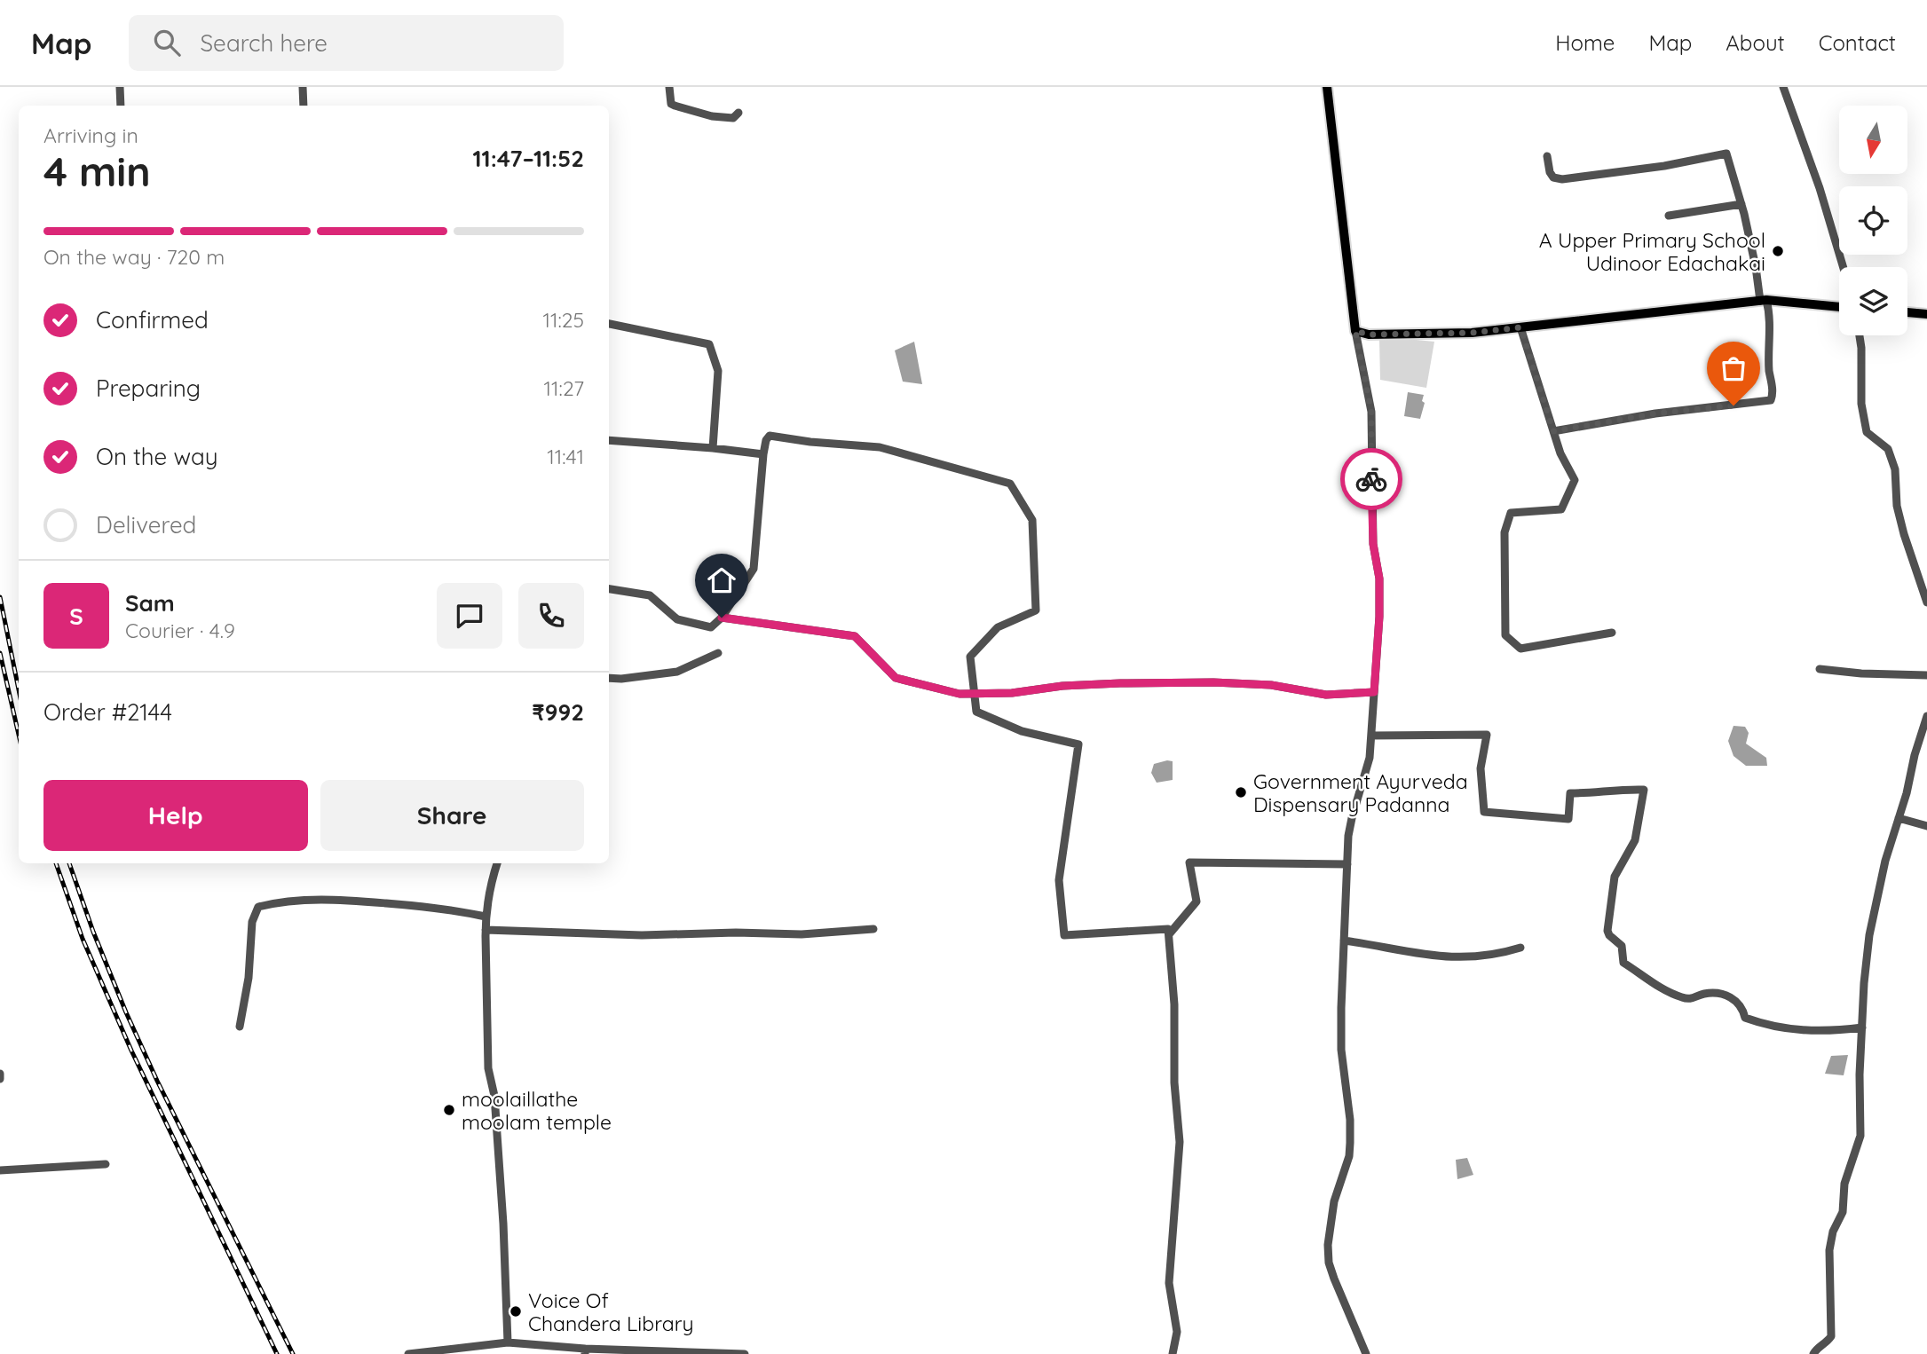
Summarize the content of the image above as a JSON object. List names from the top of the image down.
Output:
{
  "places": [
    "A Upper Primary School Udinoor Edachakai",
    "Government Ayurveda Dispensary Padanna",
    "moolaillathe moolam temple",
    "Voice Of Chandera Library"
  ],
  "north": "bottom",
  "page": {
    "header": "Map",
    "search": "Search here",
    "nav": [
      "Home",
      "Map",
      "About",
      "Contact"
    ],
    "heading": ["4 min", "Arriving in", "11:47–11:52"],
    "panel": [
      "Sam",
      "Courier · 4.9",
      "Order #2144",
      "₹992"
    ],
    "bar": "On the way · 720 m",
    "list": [
      ["Confirmed", "11:25"],
      ["Preparing", "11:27"],
      ["On the way", "11:41"],
      "Delivered"
    ],
    "round": "S",
    "buttons": ["Help", "Share"]
  }
}
